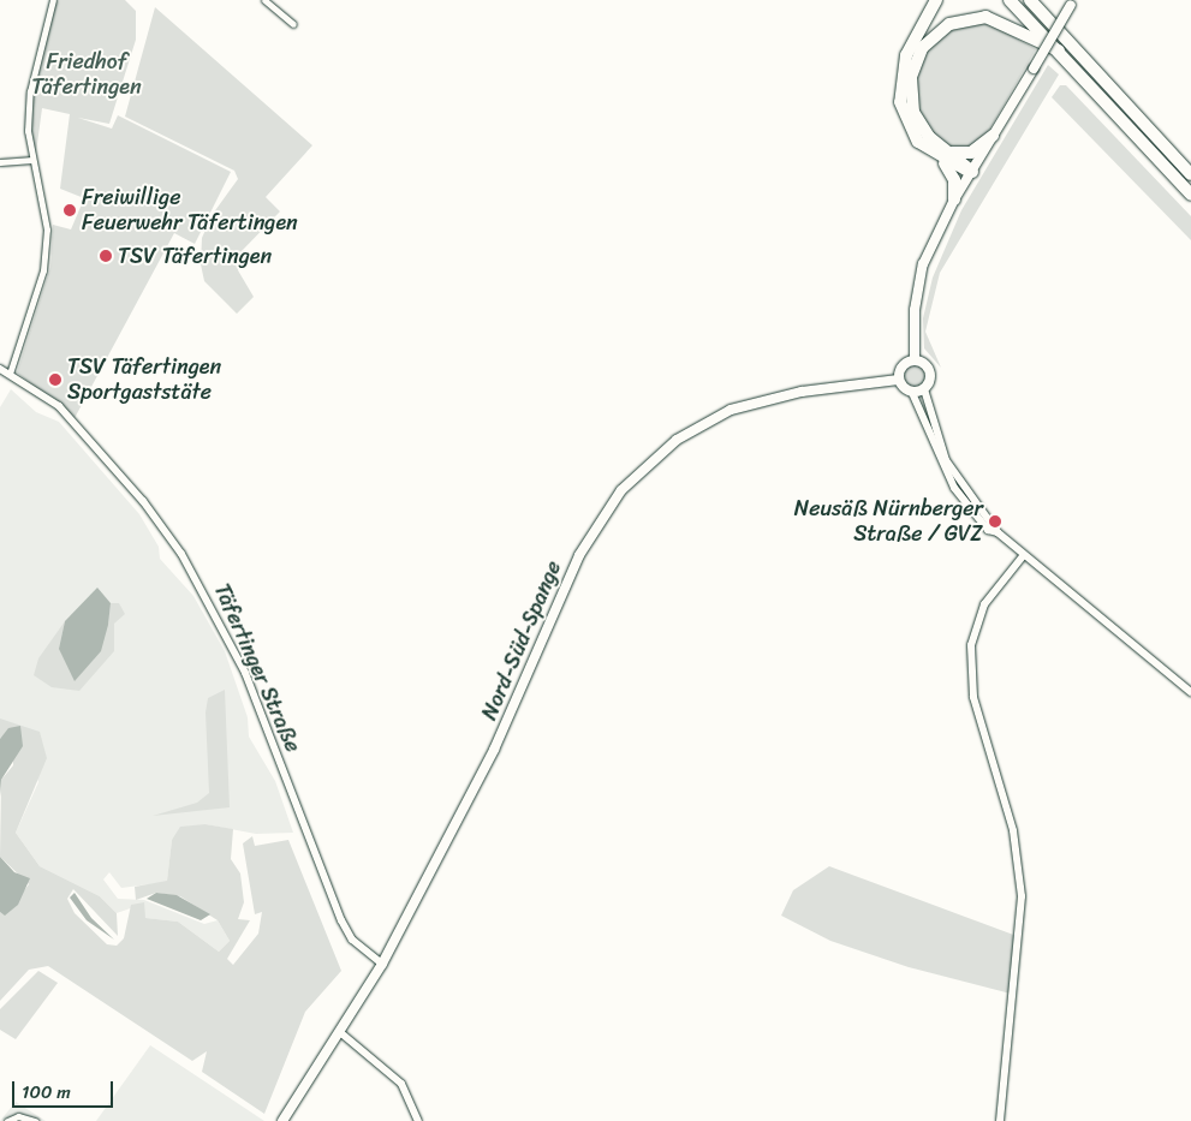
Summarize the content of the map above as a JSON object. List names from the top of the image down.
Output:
{
  "streets": {
    "main road": ["Nord-Süd-Spange"],
    "street": ["Täfertinger Straße"]
  },
  "crossings": [
    ["Nord-Süd-Spange", "Täfertinger Straße"]
  ],
  "parks": ["Friedhof Täfertingen"],
  "places": [
    "Freiwillige Feuerwehr Täfertingen",
    "TSV Täfertingen",
    "TSV Täfertingen Sportgaststäte",
    "Neusäß Nürnberger Straße / GVZ"
  ],
  "scale_bar": "100 m"
}
